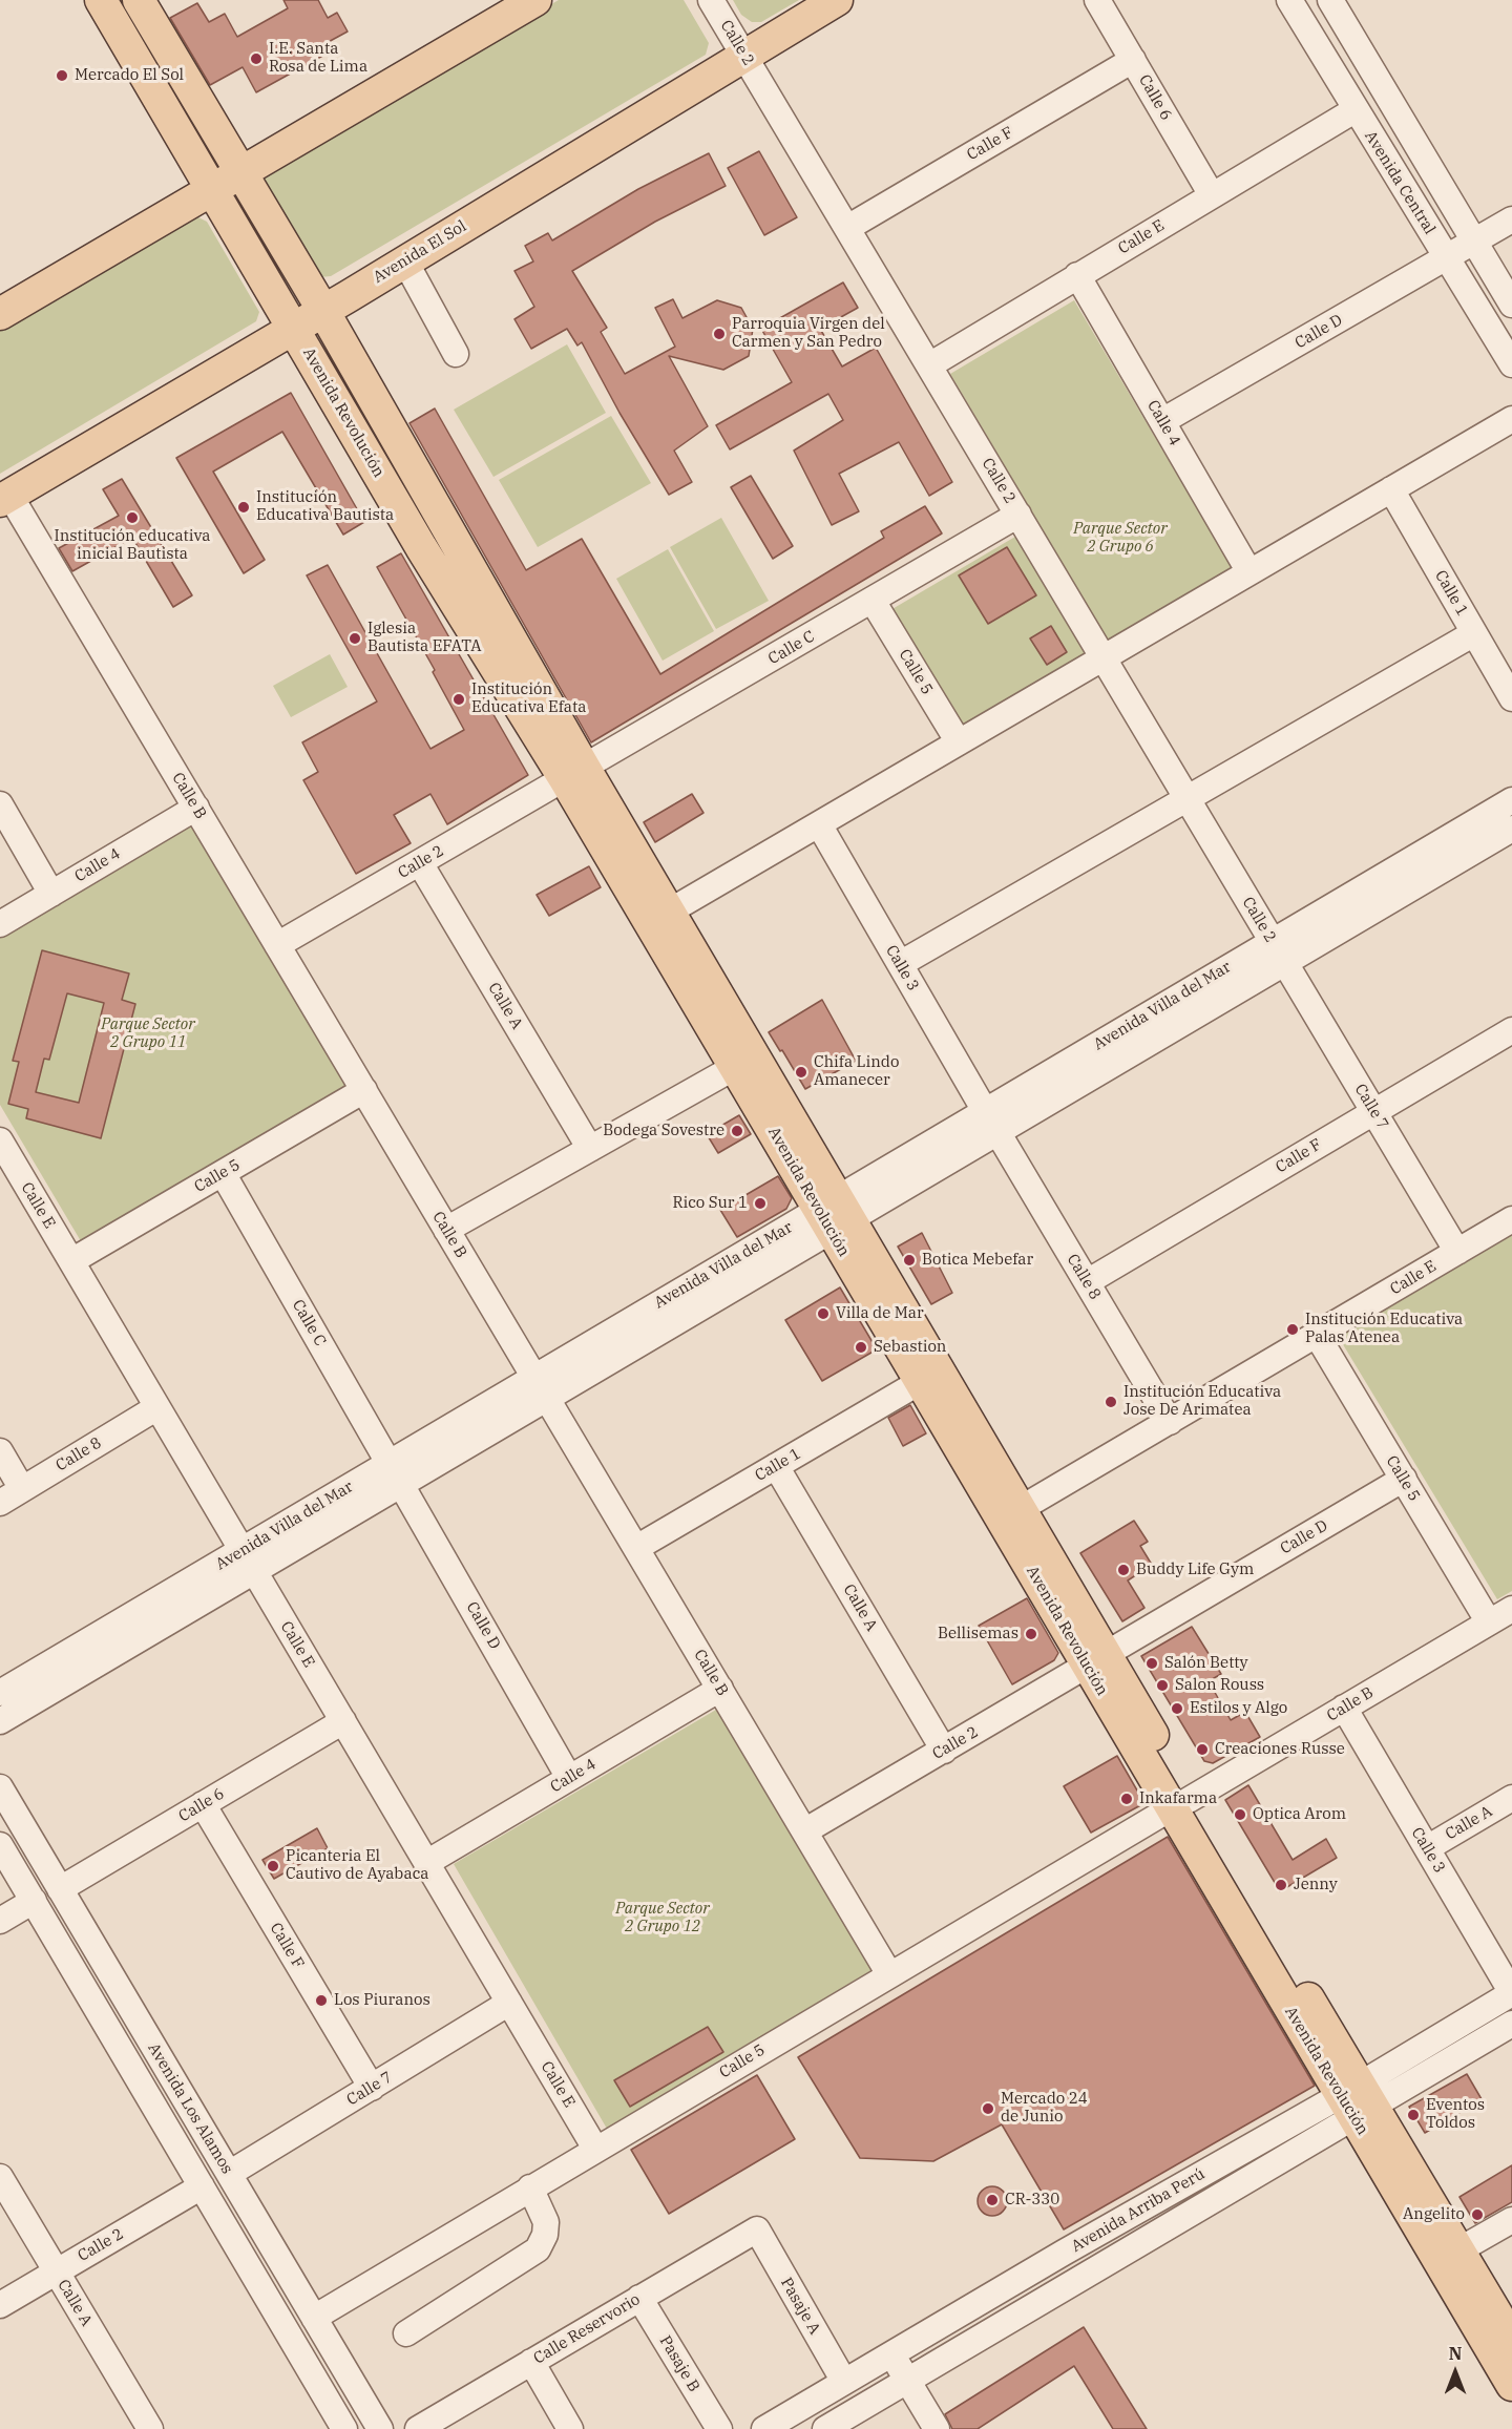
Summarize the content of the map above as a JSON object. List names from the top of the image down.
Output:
{
  "streets": {
    "main road": ["Avenida El Sol", "Avenida Revolución"],
    "street": [
      "Calle 2",
      "Calle 6",
      "Calle F",
      "Avenida Central",
      "Calle E",
      "Calle D",
      "Calle 4",
      "Calle 1",
      "Calle C",
      "Calle 5",
      "Calle B",
      "Calle 3",
      "Calle A",
      "Avenida Villa del Mar",
      "Calle 7",
      "Calle 8",
      "Avenida Los Alamos",
      "Avenida Arriba Perú",
      "Pasaje A",
      "Calle Reservorio",
      "Pasaje B"
    ]
  },
  "crossings": [
    ["Calle 2", "Calle F"],
    ["Calle 2", "Calle E"],
    ["Calle 2", "Avenida El Sol"],
    ["Calle 2", "Calle D"],
    ["Calle 2", "Avenida Revolución"],
    ["Calle 2", "Calle C"],
    ["Calle 2", "Calle B"],
    ["Calle 2", "Calle A"],
    ["Calle 2", "Avenida Villa del Mar"],
    ["Calle 2", "Calle 7"],
    ["Calle 2", "Avenida Los Alamos"],
    ["Calle 6", "Calle F"],
    ["Calle 6", "Calle E"],
    ["Calle 6", "Avenida Los Alamos"],
    ["Calle F", "Calle 7"],
    ["Calle F", "Calle 8"],
    ["Avenida Central", "Calle E"],
    ["Avenida Central", "Calle D"],
    ["Calle E", "Avenida Revolución"],
    ["Calle E", "Calle 4"],
    ["Calle E", "Calle 5"],
    ["Calle E", "Avenida Villa del Mar"],
    ["Calle E", "Calle 7"],
    ["Calle E", "Calle 8"],
    ["Avenida El Sol", "Avenida Revolución"],
    ["Avenida El Sol", "Calle B"],
    ["Calle D", "Avenida Revolución"],
    ["Calle D", "Calle 4"],
    ["Calle D", "Calle C"],
    ["Calle D", "Calle 5"],
    ["Calle D", "Avenida Villa del Mar"],
    ["Avenida Revolución", "Calle 1"],
    ["Avenida Revolución", "Calle C"],
    ["Avenida Revolución", "Calle 5"],
    ["Avenida Revolución", "Calle B"],
    ["Avenida Revolución", "Avenida Villa del Mar"],
    ["Avenida Revolución", "Avenida Arriba Perú"],
    ["Calle 4", "Calle B"],
    ["Calle 1", "Calle B"],
    ["Calle 1", "Calle A"],
    ["Calle C", "Calle 5"],
    ["Calle C", "Avenida Villa del Mar"],
    ["Calle 5", "Calle B"],
    ["Calle 5", "Avenida Los Alamos"],
    ["Calle B", "Calle 3"],
    ["Calle B", "Avenida Villa del Mar"],
    ["Calle 3", "Calle A"],
    ["Calle 3", "Avenida Villa del Mar"],
    ["Calle 3", "Calle 8"],
    ["Calle 3", "Avenida Arriba Perú"],
    ["Avenida Villa del Mar", "Calle 7"],
    ["Avenida Villa del Mar", "Calle 8"],
    ["Calle 7", "Avenida Los Alamos"],
    ["Avenida Arriba Perú", "Pasaje A"],
    ["Pasaje A", "Calle Reservorio"],
    ["Calle Reservorio", "Pasaje B"]
  ],
  "parks": ["Parque Sector 2 Grupo 6", "Parque Sector 2 Grupo 11", "Parque Sector 2 Grupo 12"],
  "places": [
    "I.E. Santa Rosa de Lima",
    "Mercado El Sol",
    "Parroquia Virgen del Carmen y San Pedro",
    "Institución Educativa Bautista",
    "Institución educativa inicial Bautista",
    "Iglesia Bautista EFATA",
    "Institución Educativa Efata",
    "Chifa Lindo Amanecer",
    "Bodega Sovestre",
    "Rico Sur 1",
    "Botica Mebefar",
    "Villa de Mar",
    "Institución Educativa Palas Atenea",
    "Sebastion",
    "Institución Educativa Jose De Arimatea",
    "Buddy Life Gym",
    "Bellisemas",
    "Salón Betty",
    "Salon Rouss",
    "Estilos y Algo",
    "Creaciones Russe",
    "Inkafarma",
    "Optica Arom",
    "Picanteria El Cautivo de Ayabaca",
    "Jenny",
    "Los Piuranos",
    "Mercado 24 de Junio",
    "Eventos Toldos",
    "CR-330",
    "Angelito"
  ],
  "north": "top"
}
